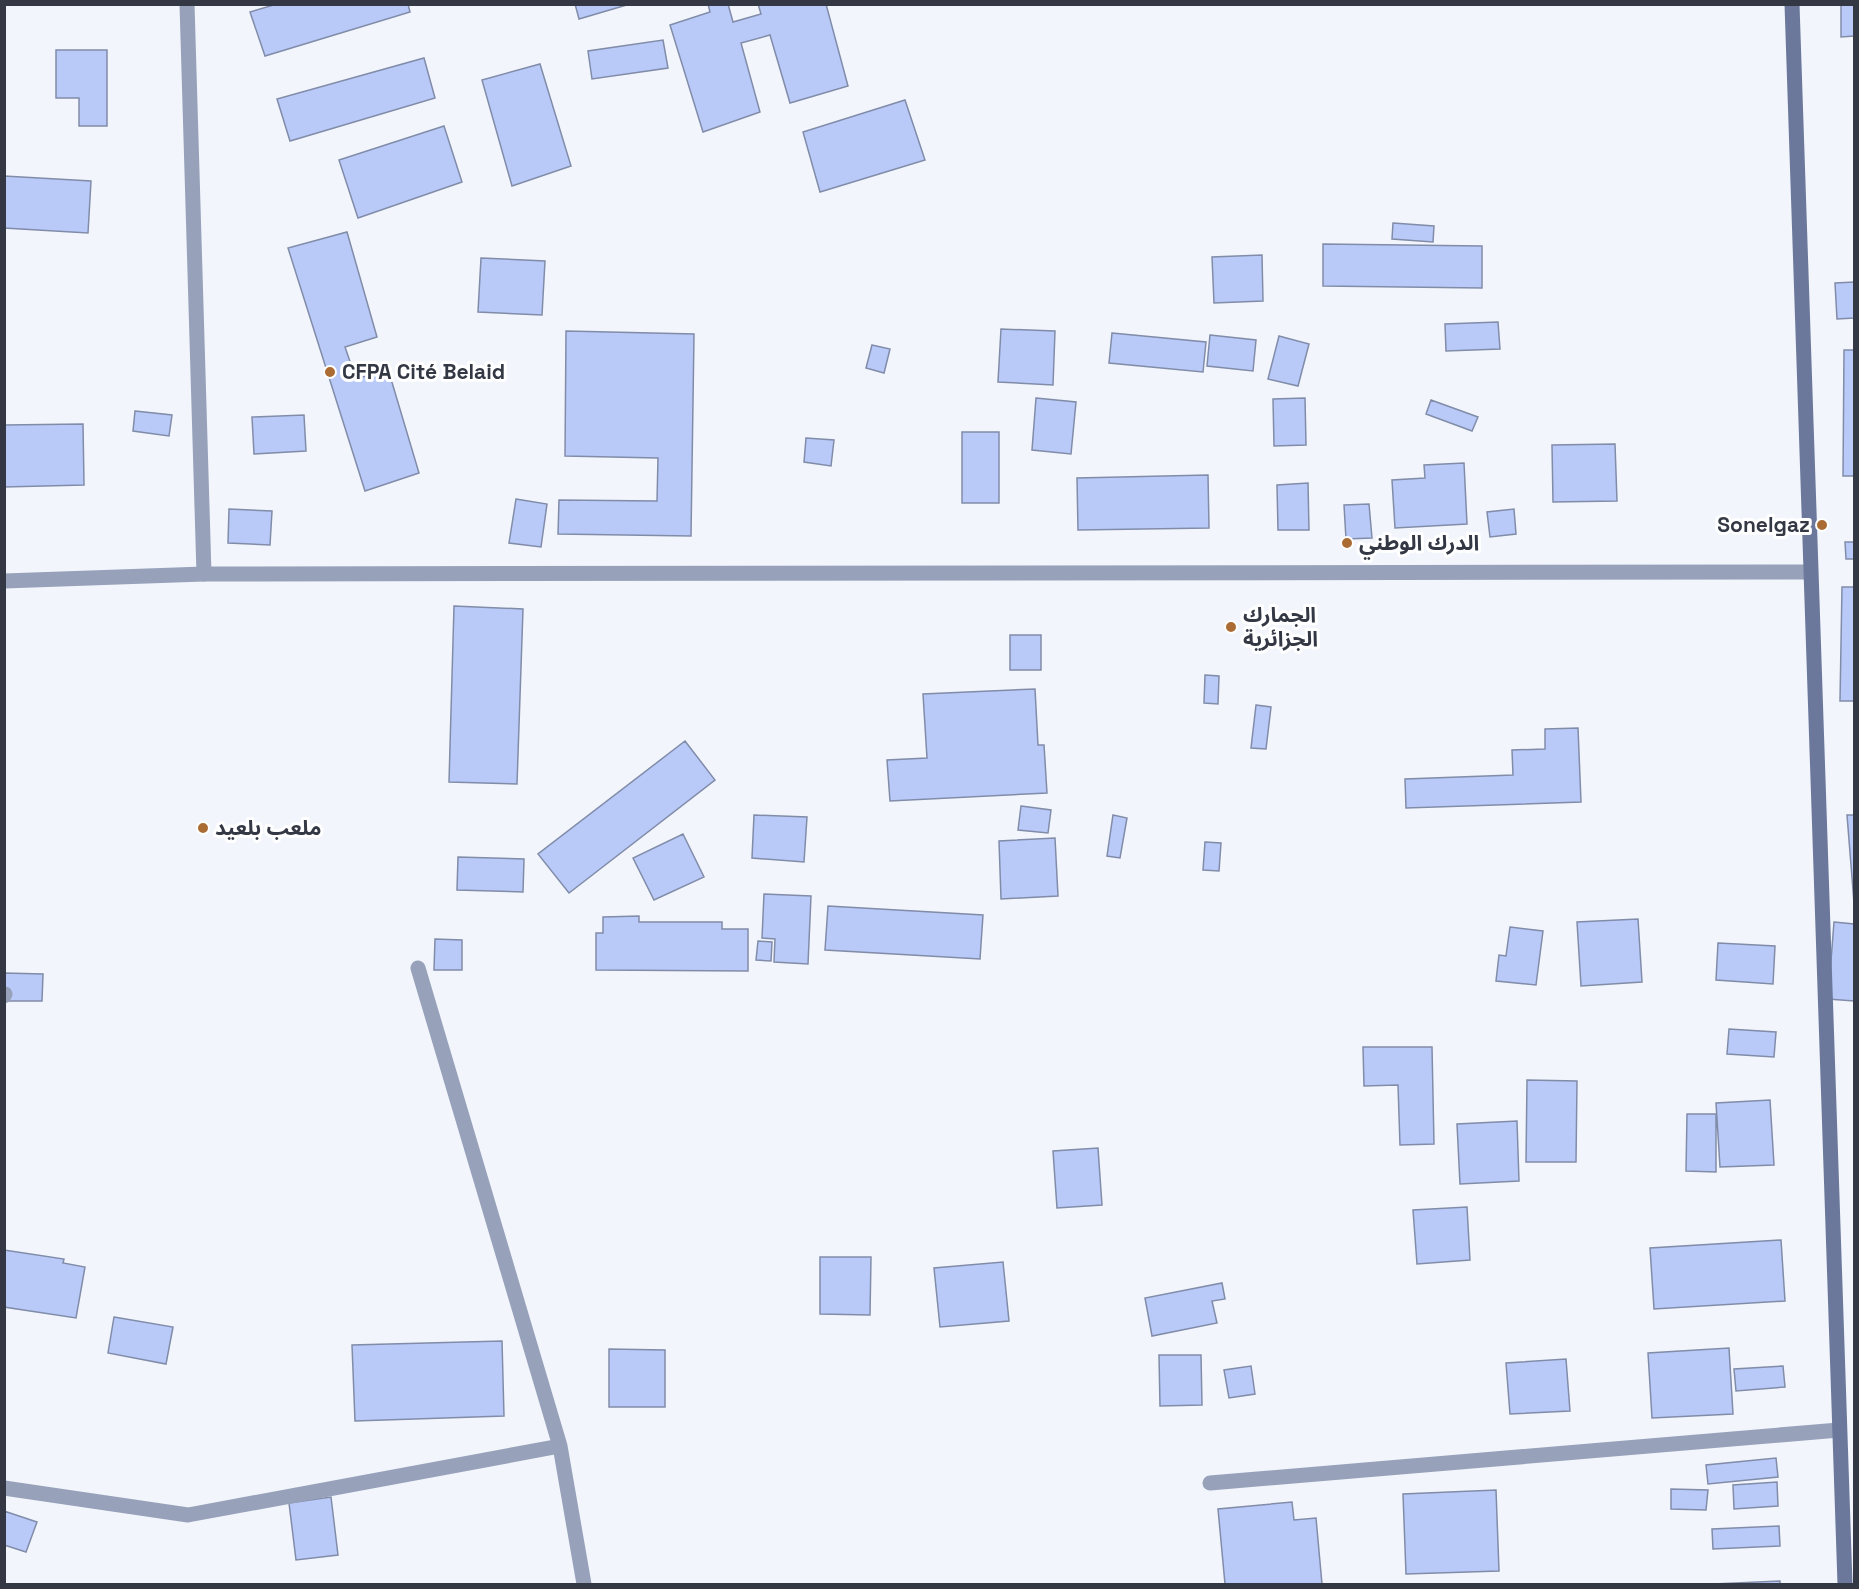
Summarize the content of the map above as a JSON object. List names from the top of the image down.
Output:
{
  "places": [
    "CFPA Cité Belaid",
    "Sonelgaz",
    "الدرك الوطني",
    "الجمارك الجزائرية",
    "ملعب بلعيد"
  ]
}
